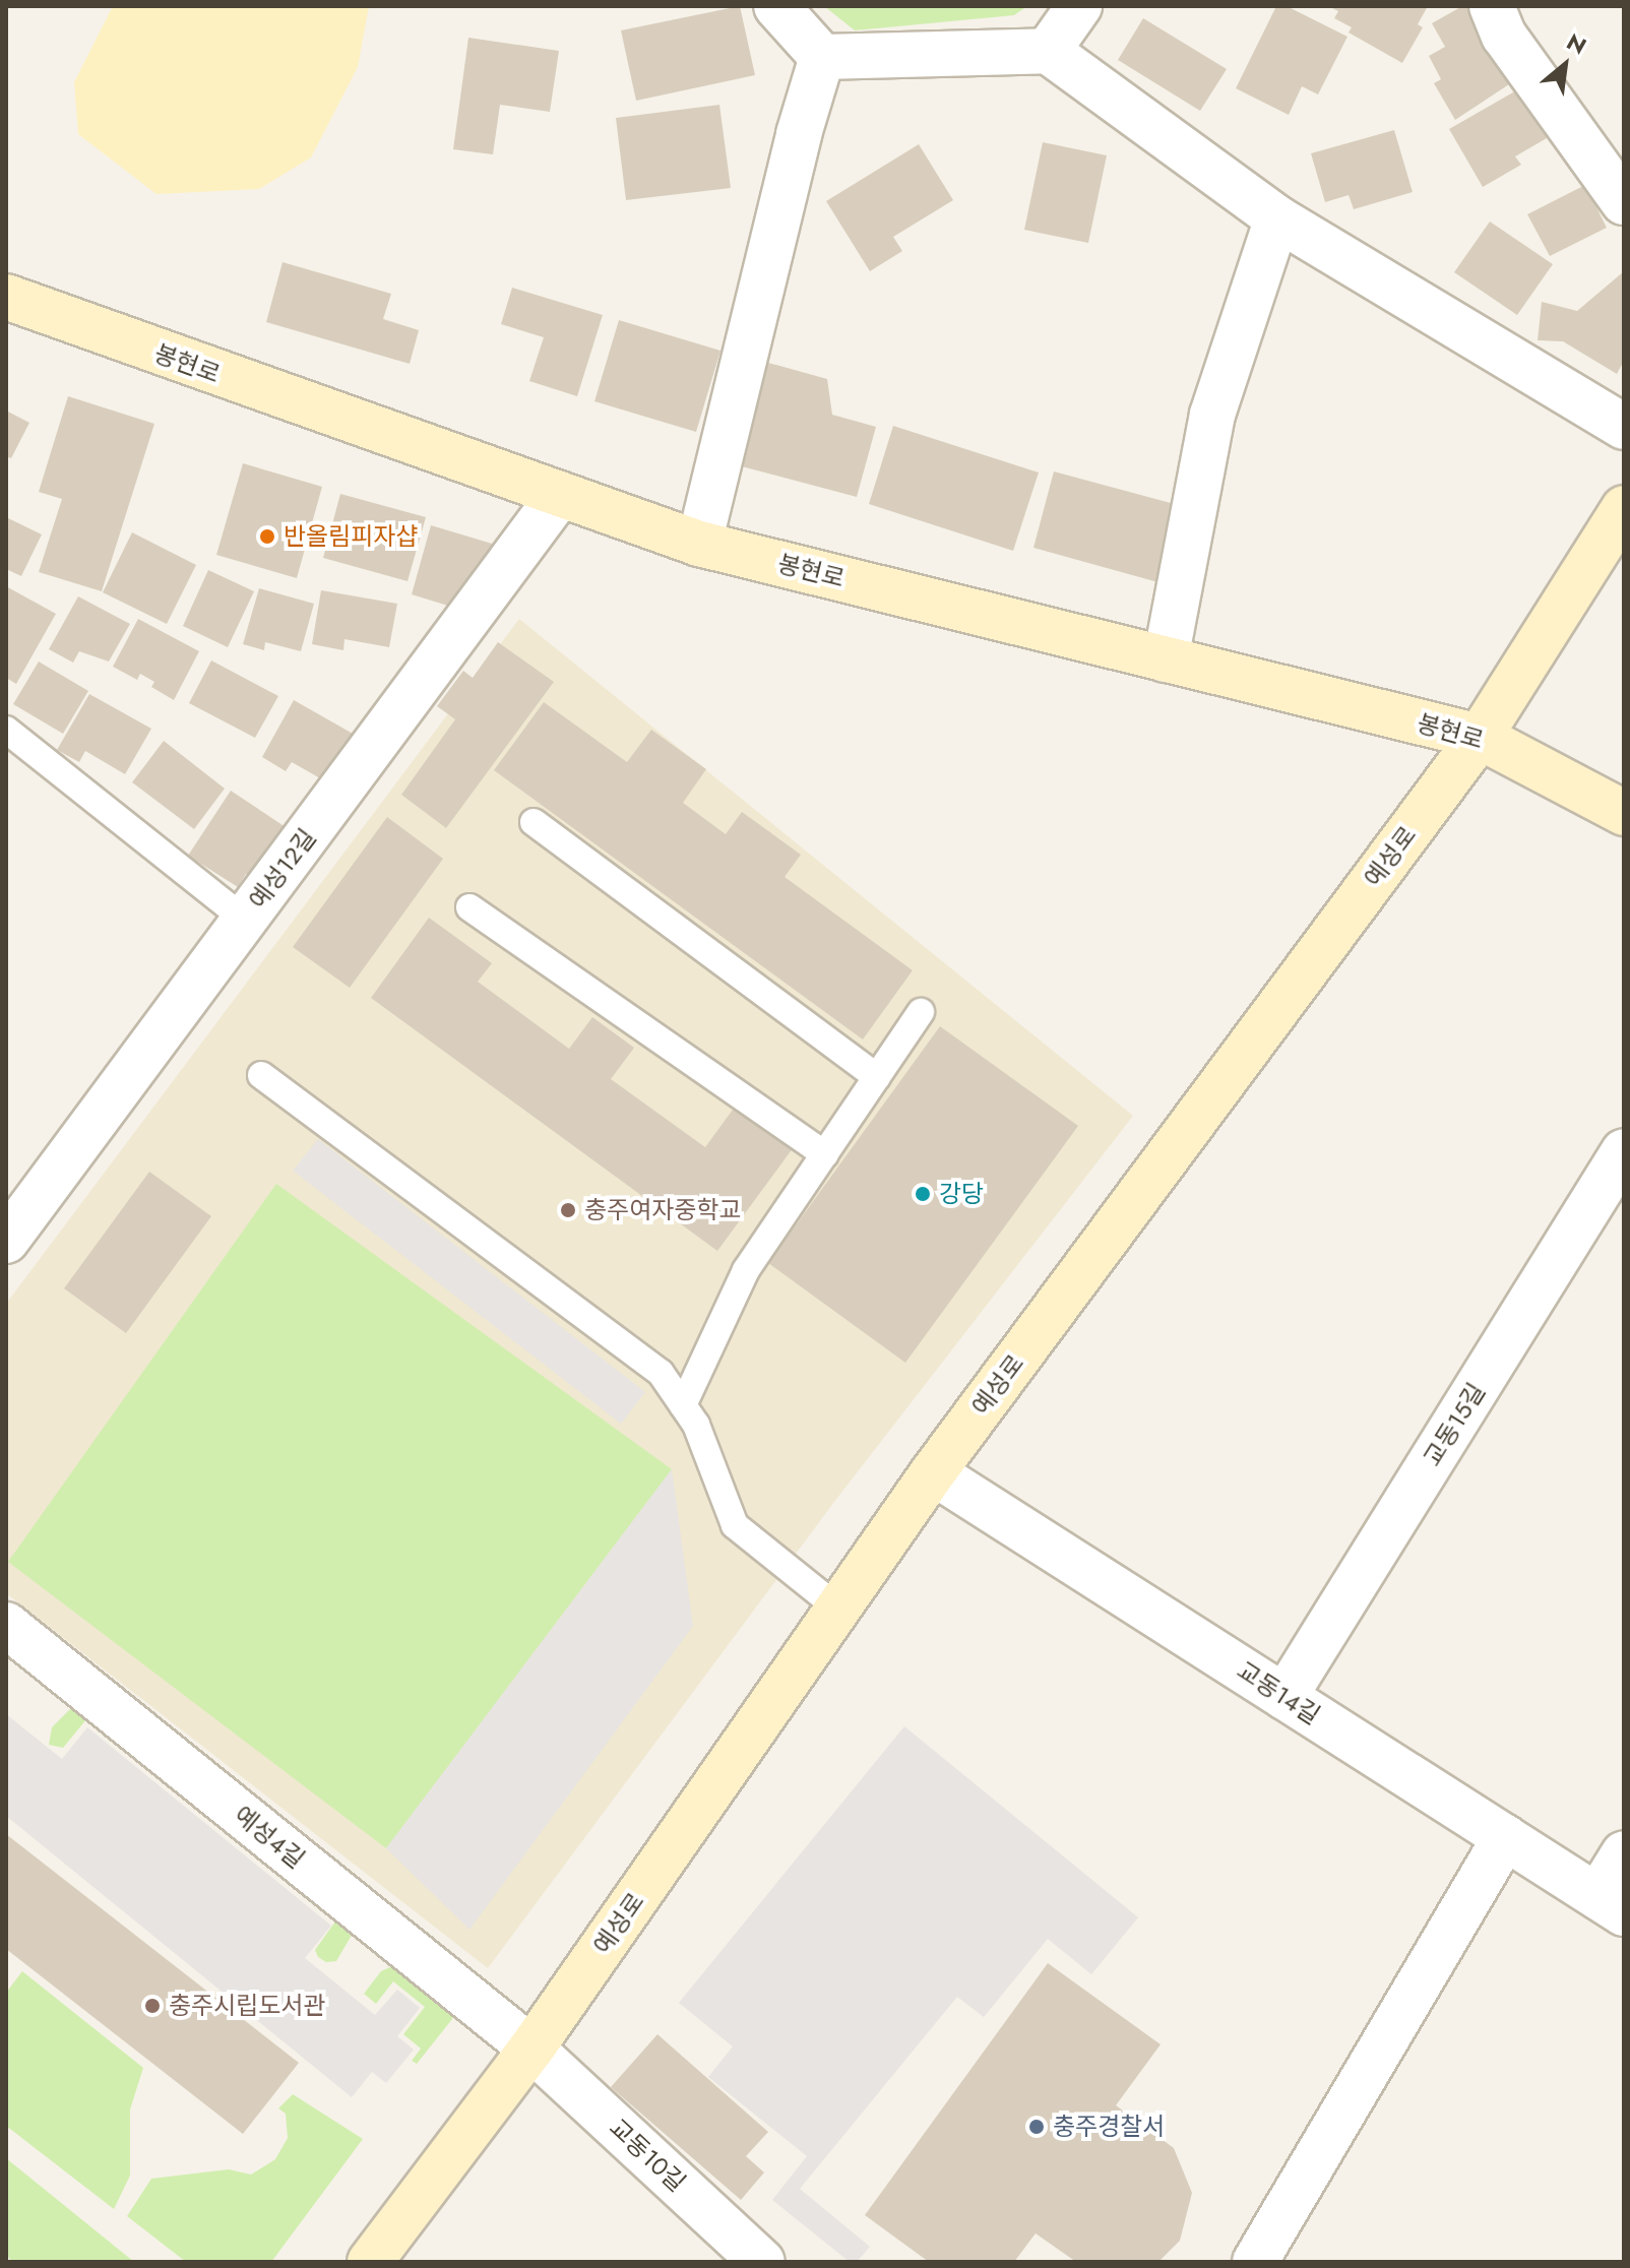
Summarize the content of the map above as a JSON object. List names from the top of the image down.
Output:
{
  "streets": {
    "street": [
      "봉현로",
      "예성로",
      "예성12길",
      "교동15길",
      "교동14길",
      "예성4길",
      "교동10길"
    ]
  },
  "crossings": [
    ["봉현로", "예성로"],
    ["봉현로", "예성12길"],
    ["예성로", "교동14길"],
    ["예성로", "예성4길"],
    ["예성로", "교동10길"],
    ["교동15길", "교동14길"],
    ["예성4길", "교동10길"]
  ],
  "places": [
    "반올림피자샵",
    "강당",
    "충주여자중학교",
    "충주시립도서관",
    "충주경찰서"
  ],
  "north": "top right"
}
